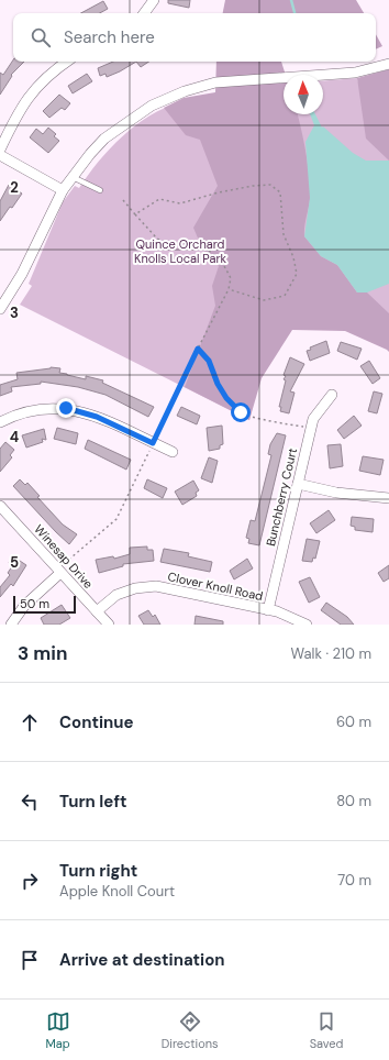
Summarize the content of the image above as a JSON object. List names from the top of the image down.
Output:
{
  "streets": {
    "street": ["Bunchberry Court", "Winesap Drive", "Clover Knoll Road"]
  },
  "crossings": [
    ["Bunchberry Court", "Clover Knoll Road"],
    ["Winesap Drive", "Clover Knoll Road"]
  ],
  "parks": ["Quince Orchard Knolls Local Park"],
  "scale_bar": "50 m",
  "north": "top",
  "page": {
    "search": "Search here",
    "scale": "50 m",
    "heading": ["3 min", "Walk · 210 m"],
    "list": [
      ["Continue", "60 m"],
      ["Turn left", "80 m"],
      ["Turn right", "Apple Knoll Court", "70 m"],
      "Arrive at destination"
    ],
    "nav": ["Map", "Directions", "Saved"]
  },
  "grid": {
    "rows": [
      "2",
      "3",
      "4",
      "5"
    ]
  }
}
